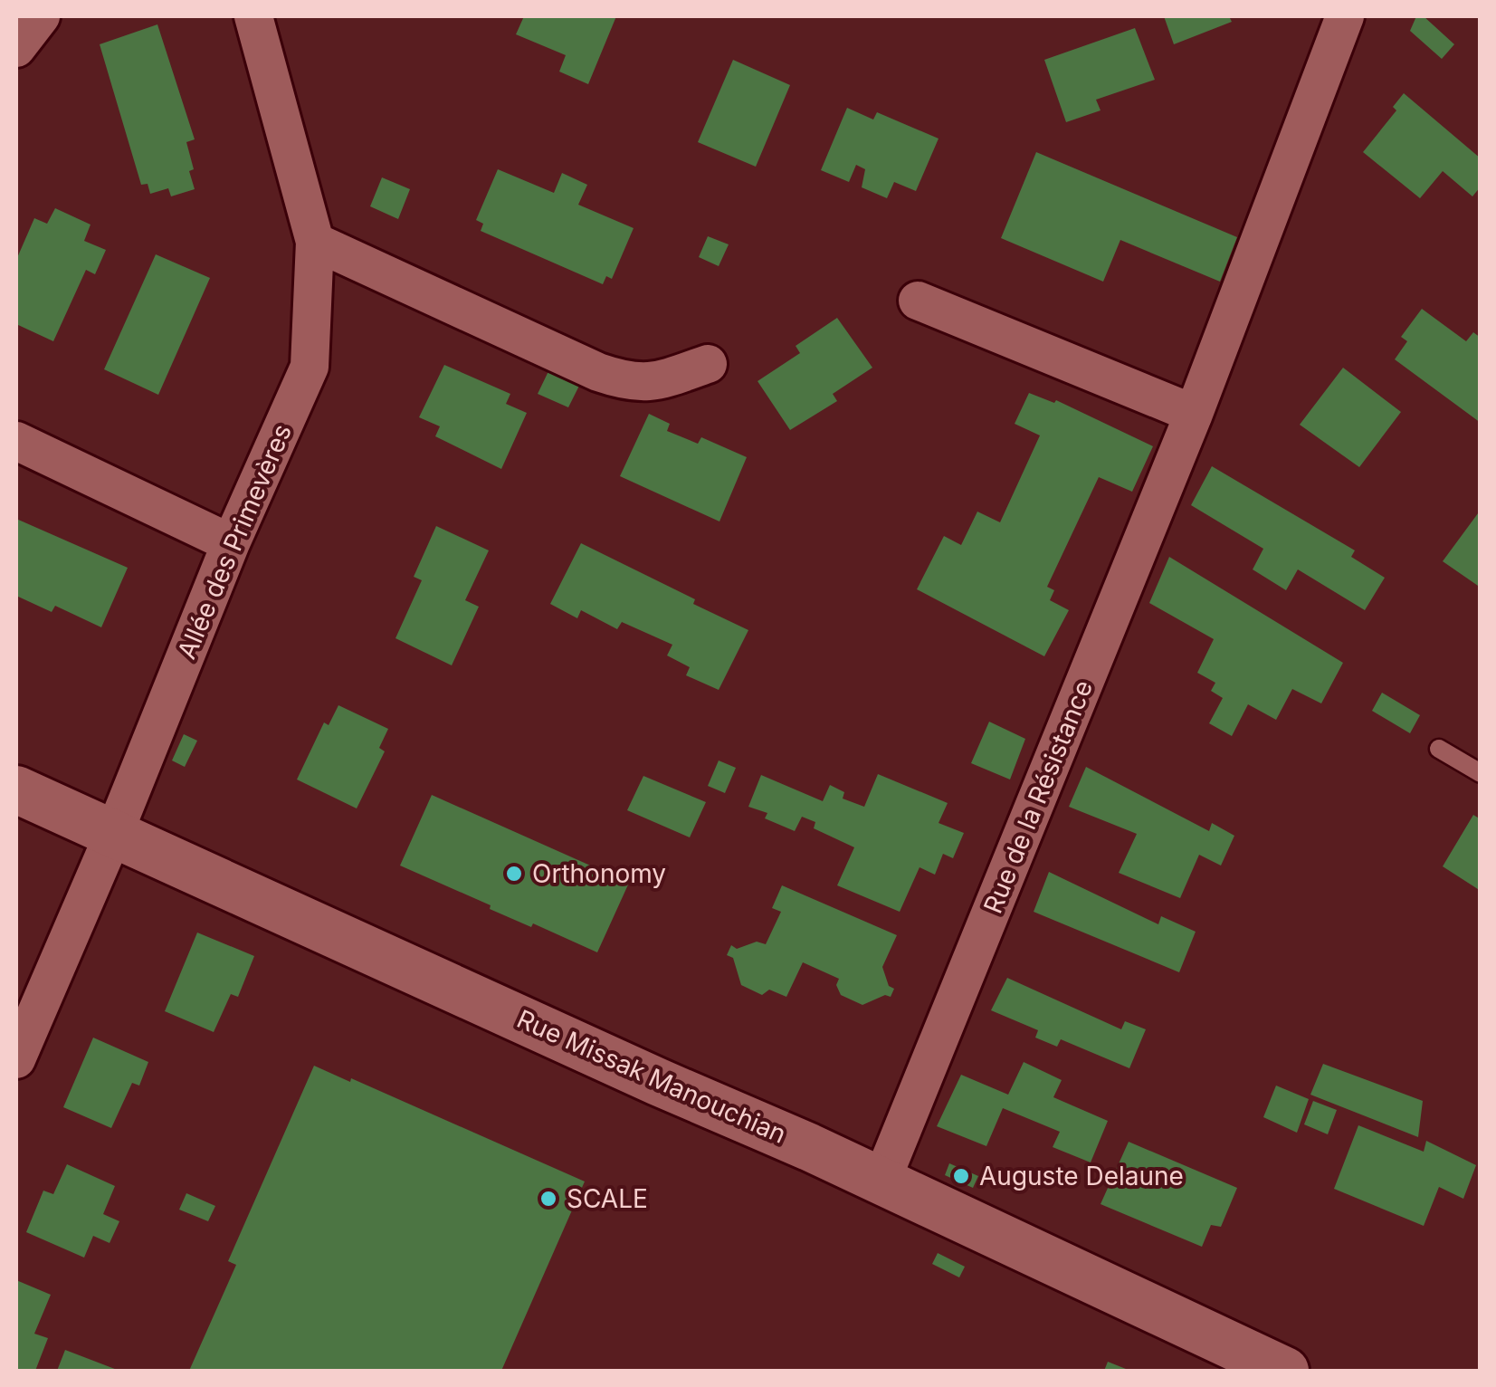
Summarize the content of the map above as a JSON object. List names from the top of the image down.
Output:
{
  "streets": {
    "street": ["Allée des Primevères", "Rue de la Résistance", "Rue Missak Manouchian"]
  },
  "crossings": [
    ["Allée des Primevères", "Rue Missak Manouchian"],
    ["Rue de la Résistance", "Rue Missak Manouchian"]
  ],
  "places": ["Orthonomy", "Auguste Delaune", "SCALE"]
}
